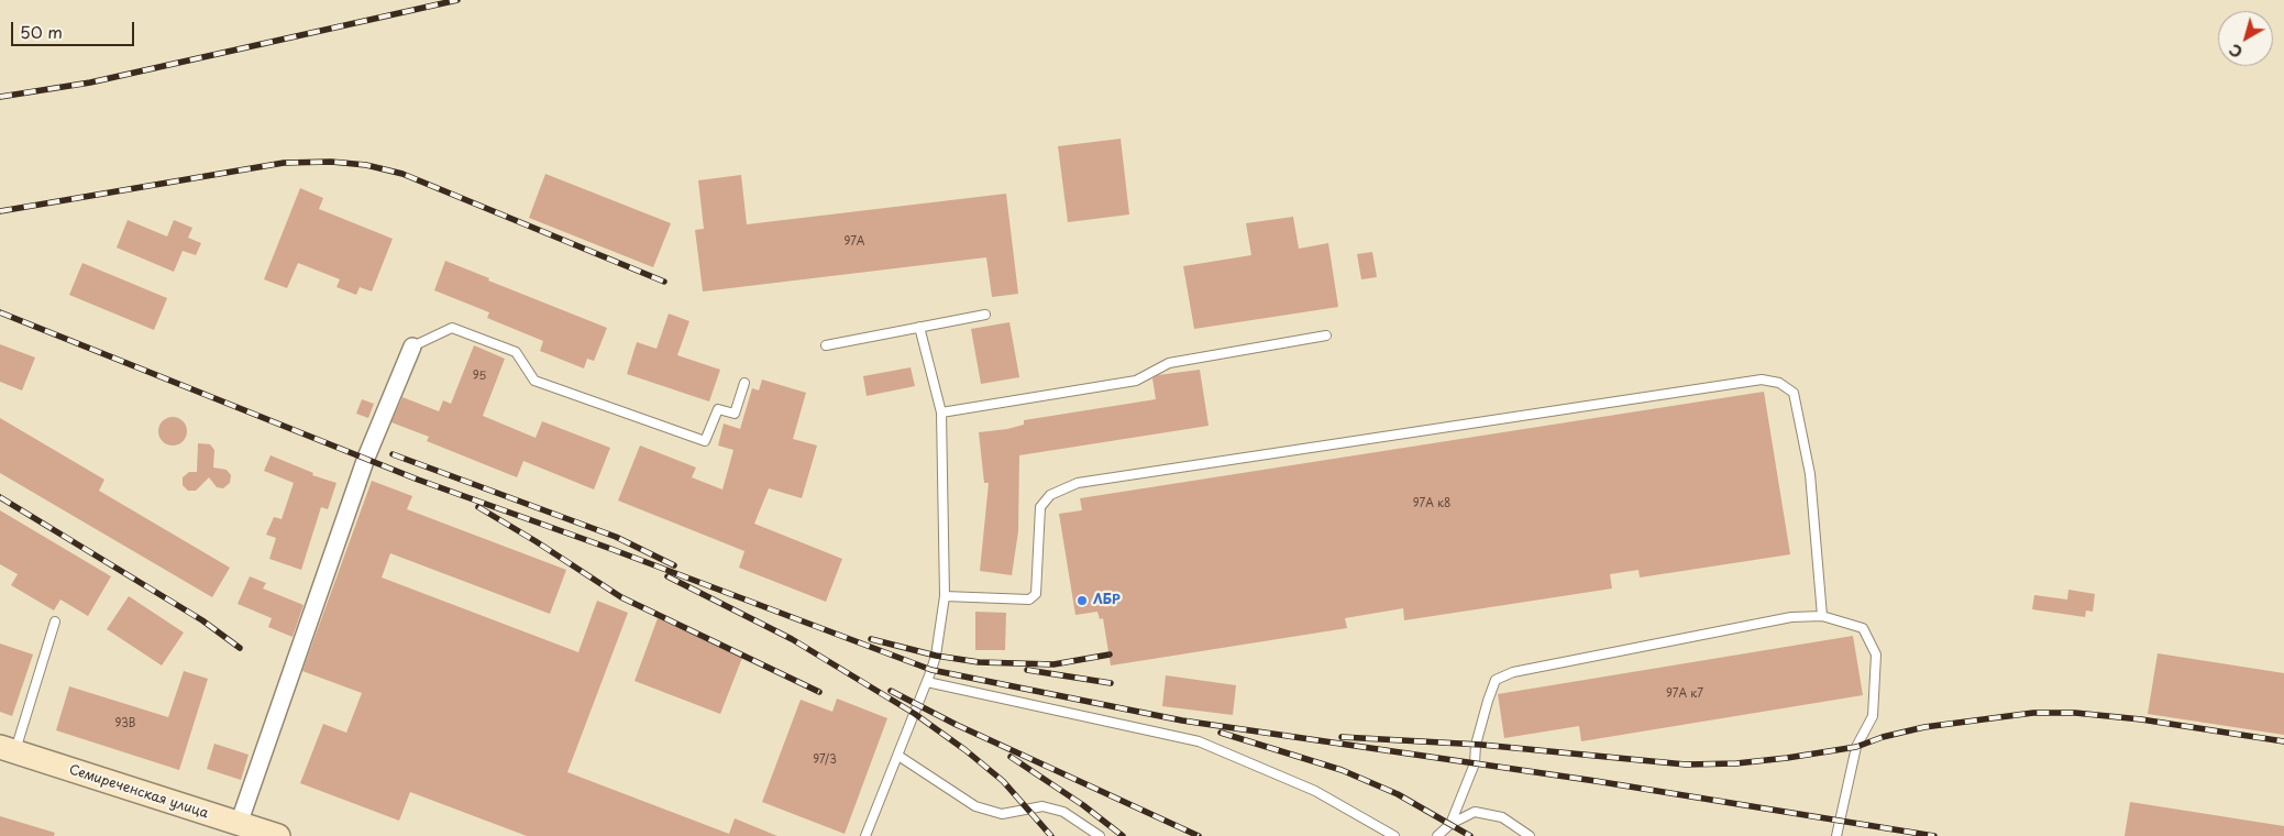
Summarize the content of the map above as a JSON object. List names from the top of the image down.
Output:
{
  "streets": {
    "main road": ["Семиреченская улица"]
  },
  "places": ["ЛБР"],
  "house_numbers": [
    "97А",
    "95",
    "97А к8",
    "97А к7",
    "93В",
    "97/3"
  ],
  "scale_bar": "50 m",
  "north": "bottom left"
}
